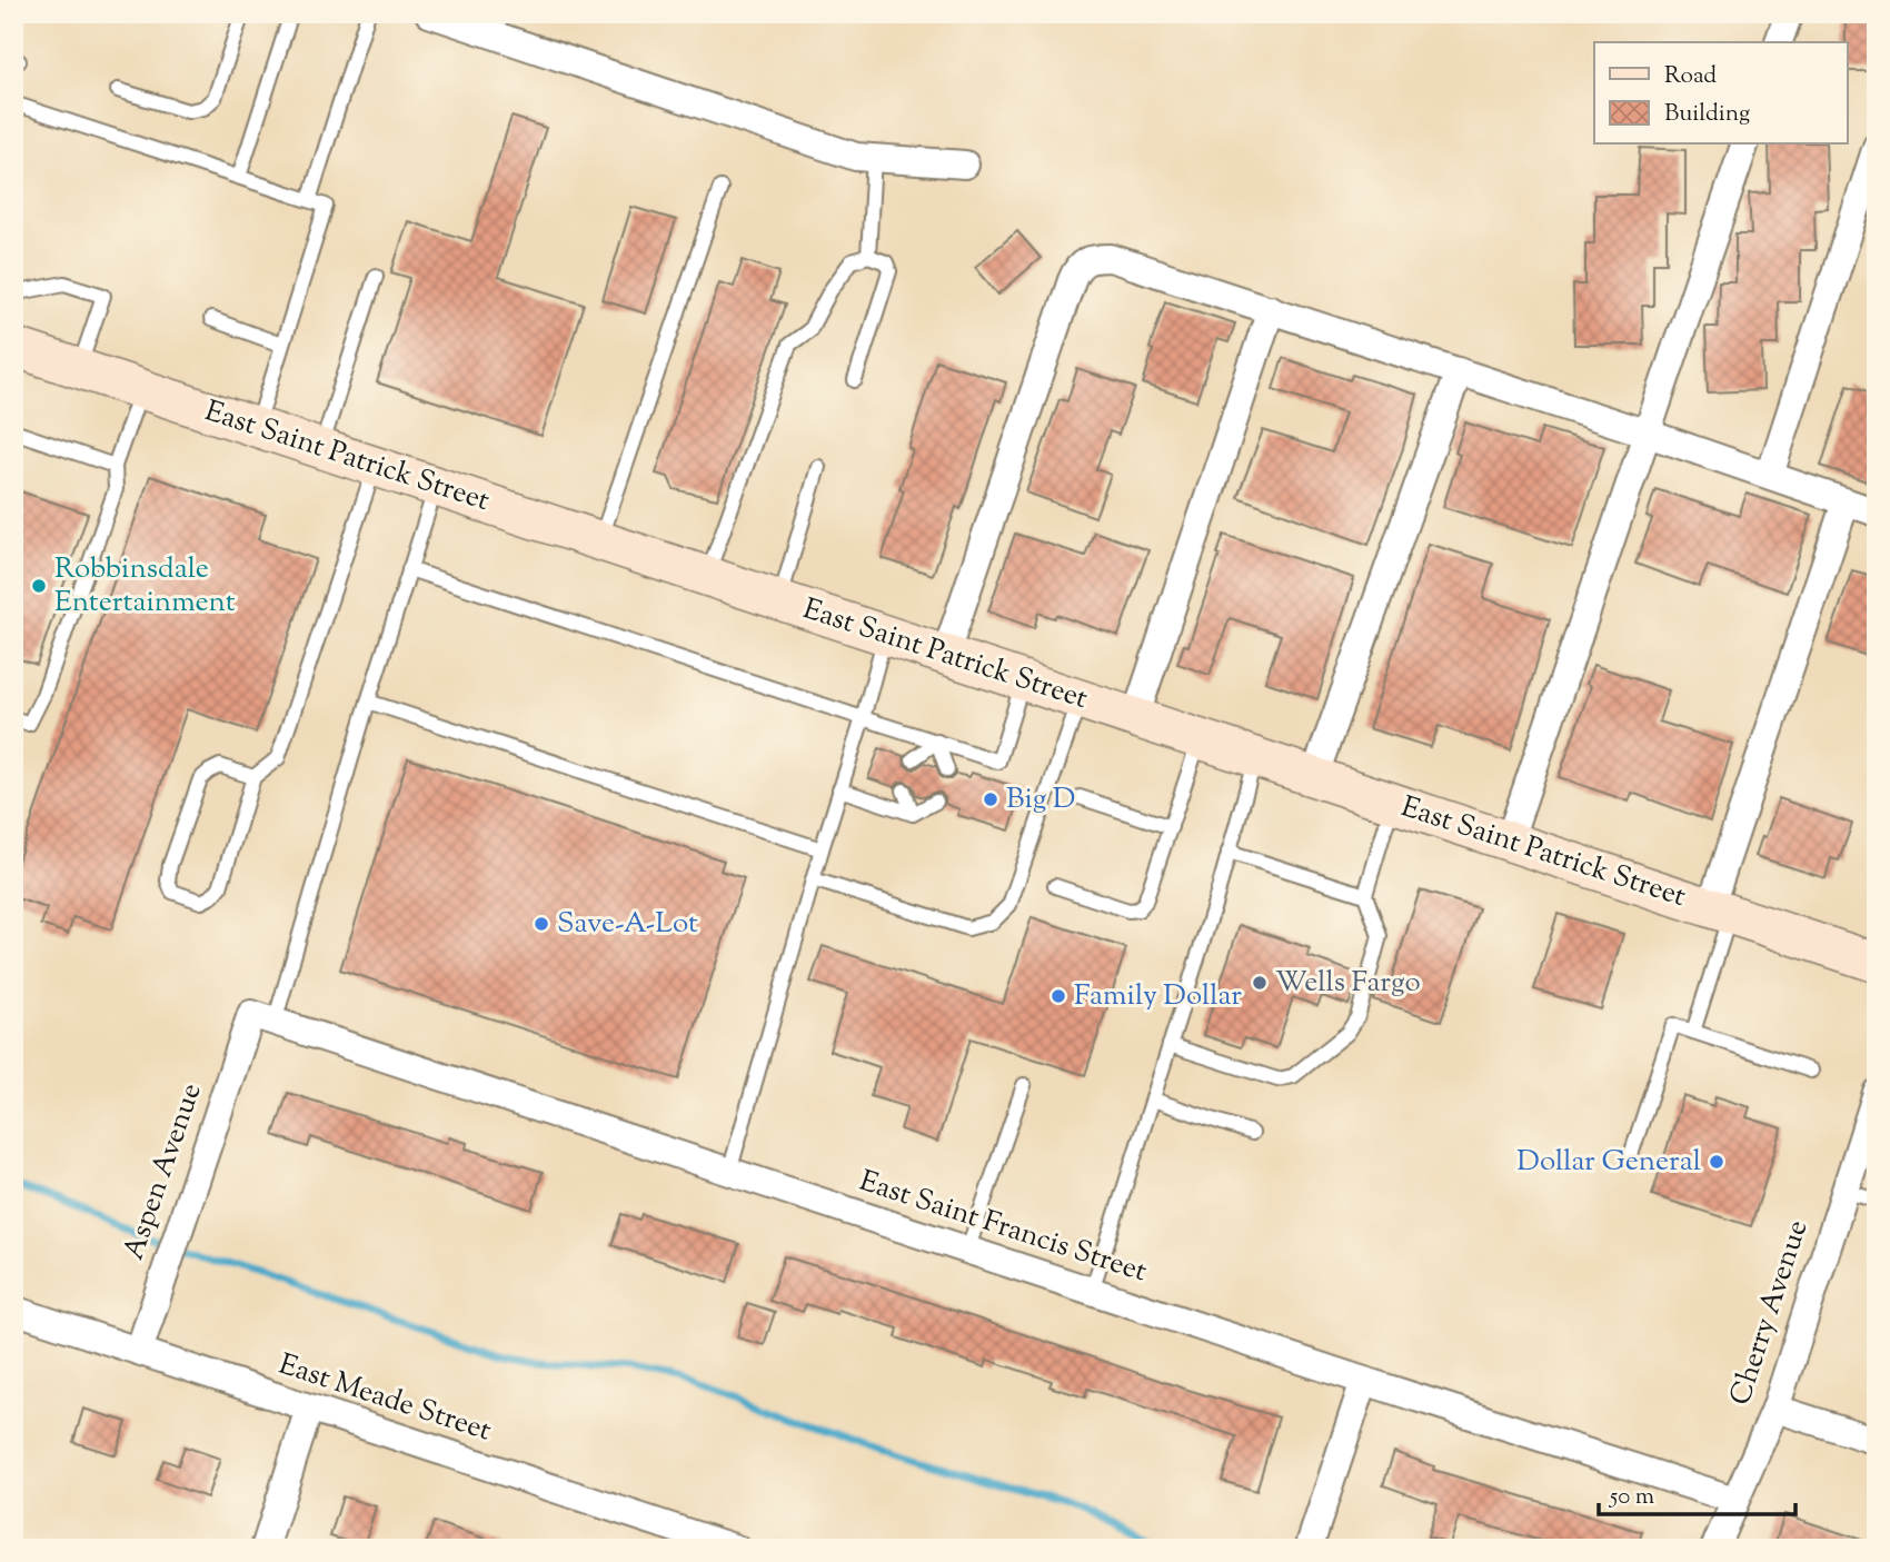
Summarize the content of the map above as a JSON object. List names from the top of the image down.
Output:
{
  "streets": {
    "main road": ["East Saint Patrick Street"],
    "street": [
      "Aspen Avenue",
      "East Saint Francis Street",
      "Cherry Avenue",
      "East Meade Street"
    ]
  },
  "crossings": [
    ["Aspen Avenue", "East Saint Francis Street"],
    ["Aspen Avenue", "East Meade Street"],
    ["East Saint Francis Street", "Cherry Avenue"]
  ],
  "places": [
    "Robbinsdale Entertainment",
    "Big D",
    "Save-A-Lot",
    "Wells Fargo",
    "Family Dollar",
    "Dollar General"
  ],
  "legend": ["Road", "Building"],
  "scale_bar": "50 m"
}
